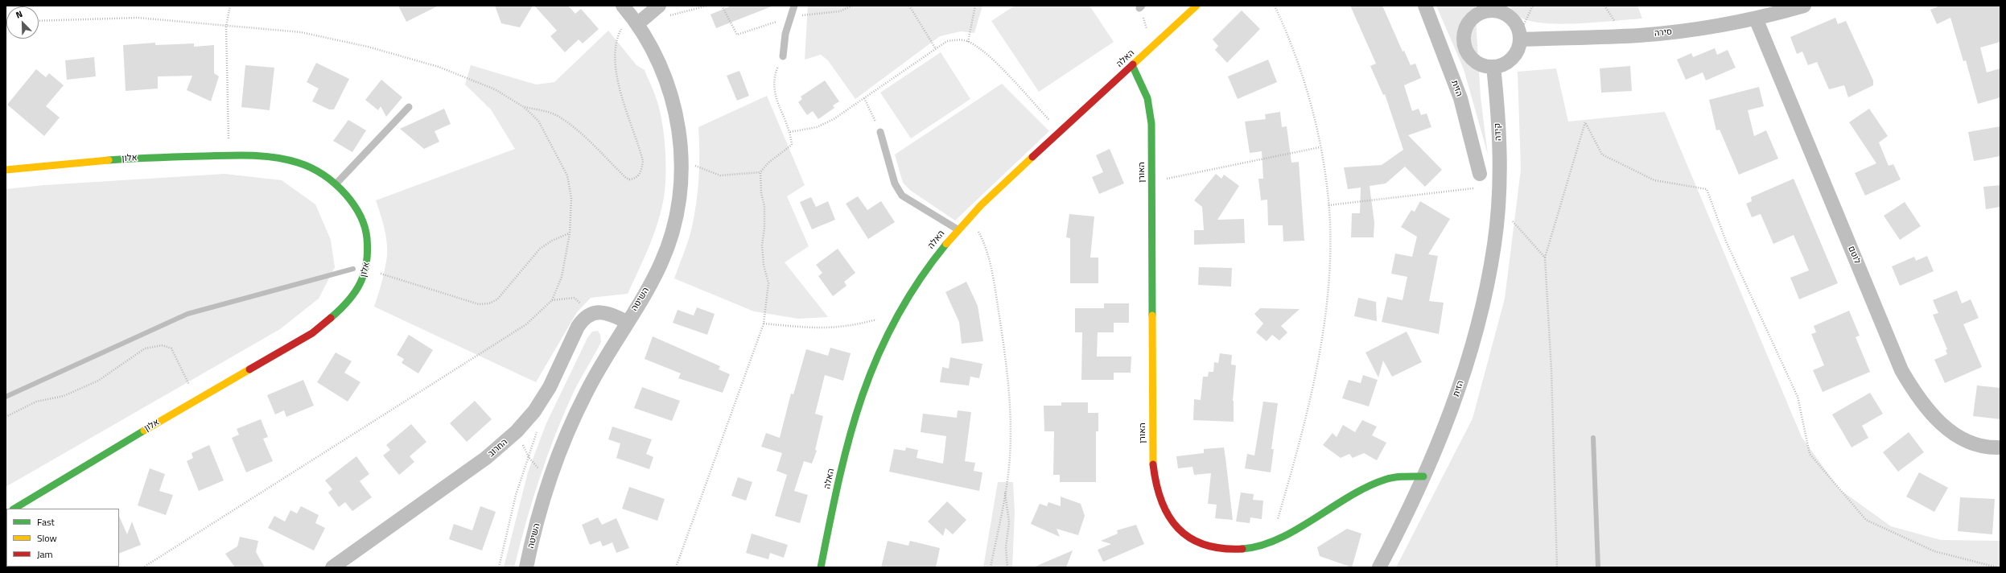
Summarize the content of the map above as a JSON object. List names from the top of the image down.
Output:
{
  "streets": {
    "street": [
      "סירה",
      "האלה",
      "הזית",
      "קידה",
      "אלון",
      "האורן",
      "לוטם",
      "השיטה",
      "החרוב"
    ]
  },
  "crossings": [
    ["סירה", "קידה"],
    ["סירה", "לוטם"],
    ["האלה", "האורן"],
    ["הזית", "קידה"],
    ["הזית", "האורן"]
  ],
  "legend": ["Fast", "Slow", "Jam"],
  "north": "top left"
}
